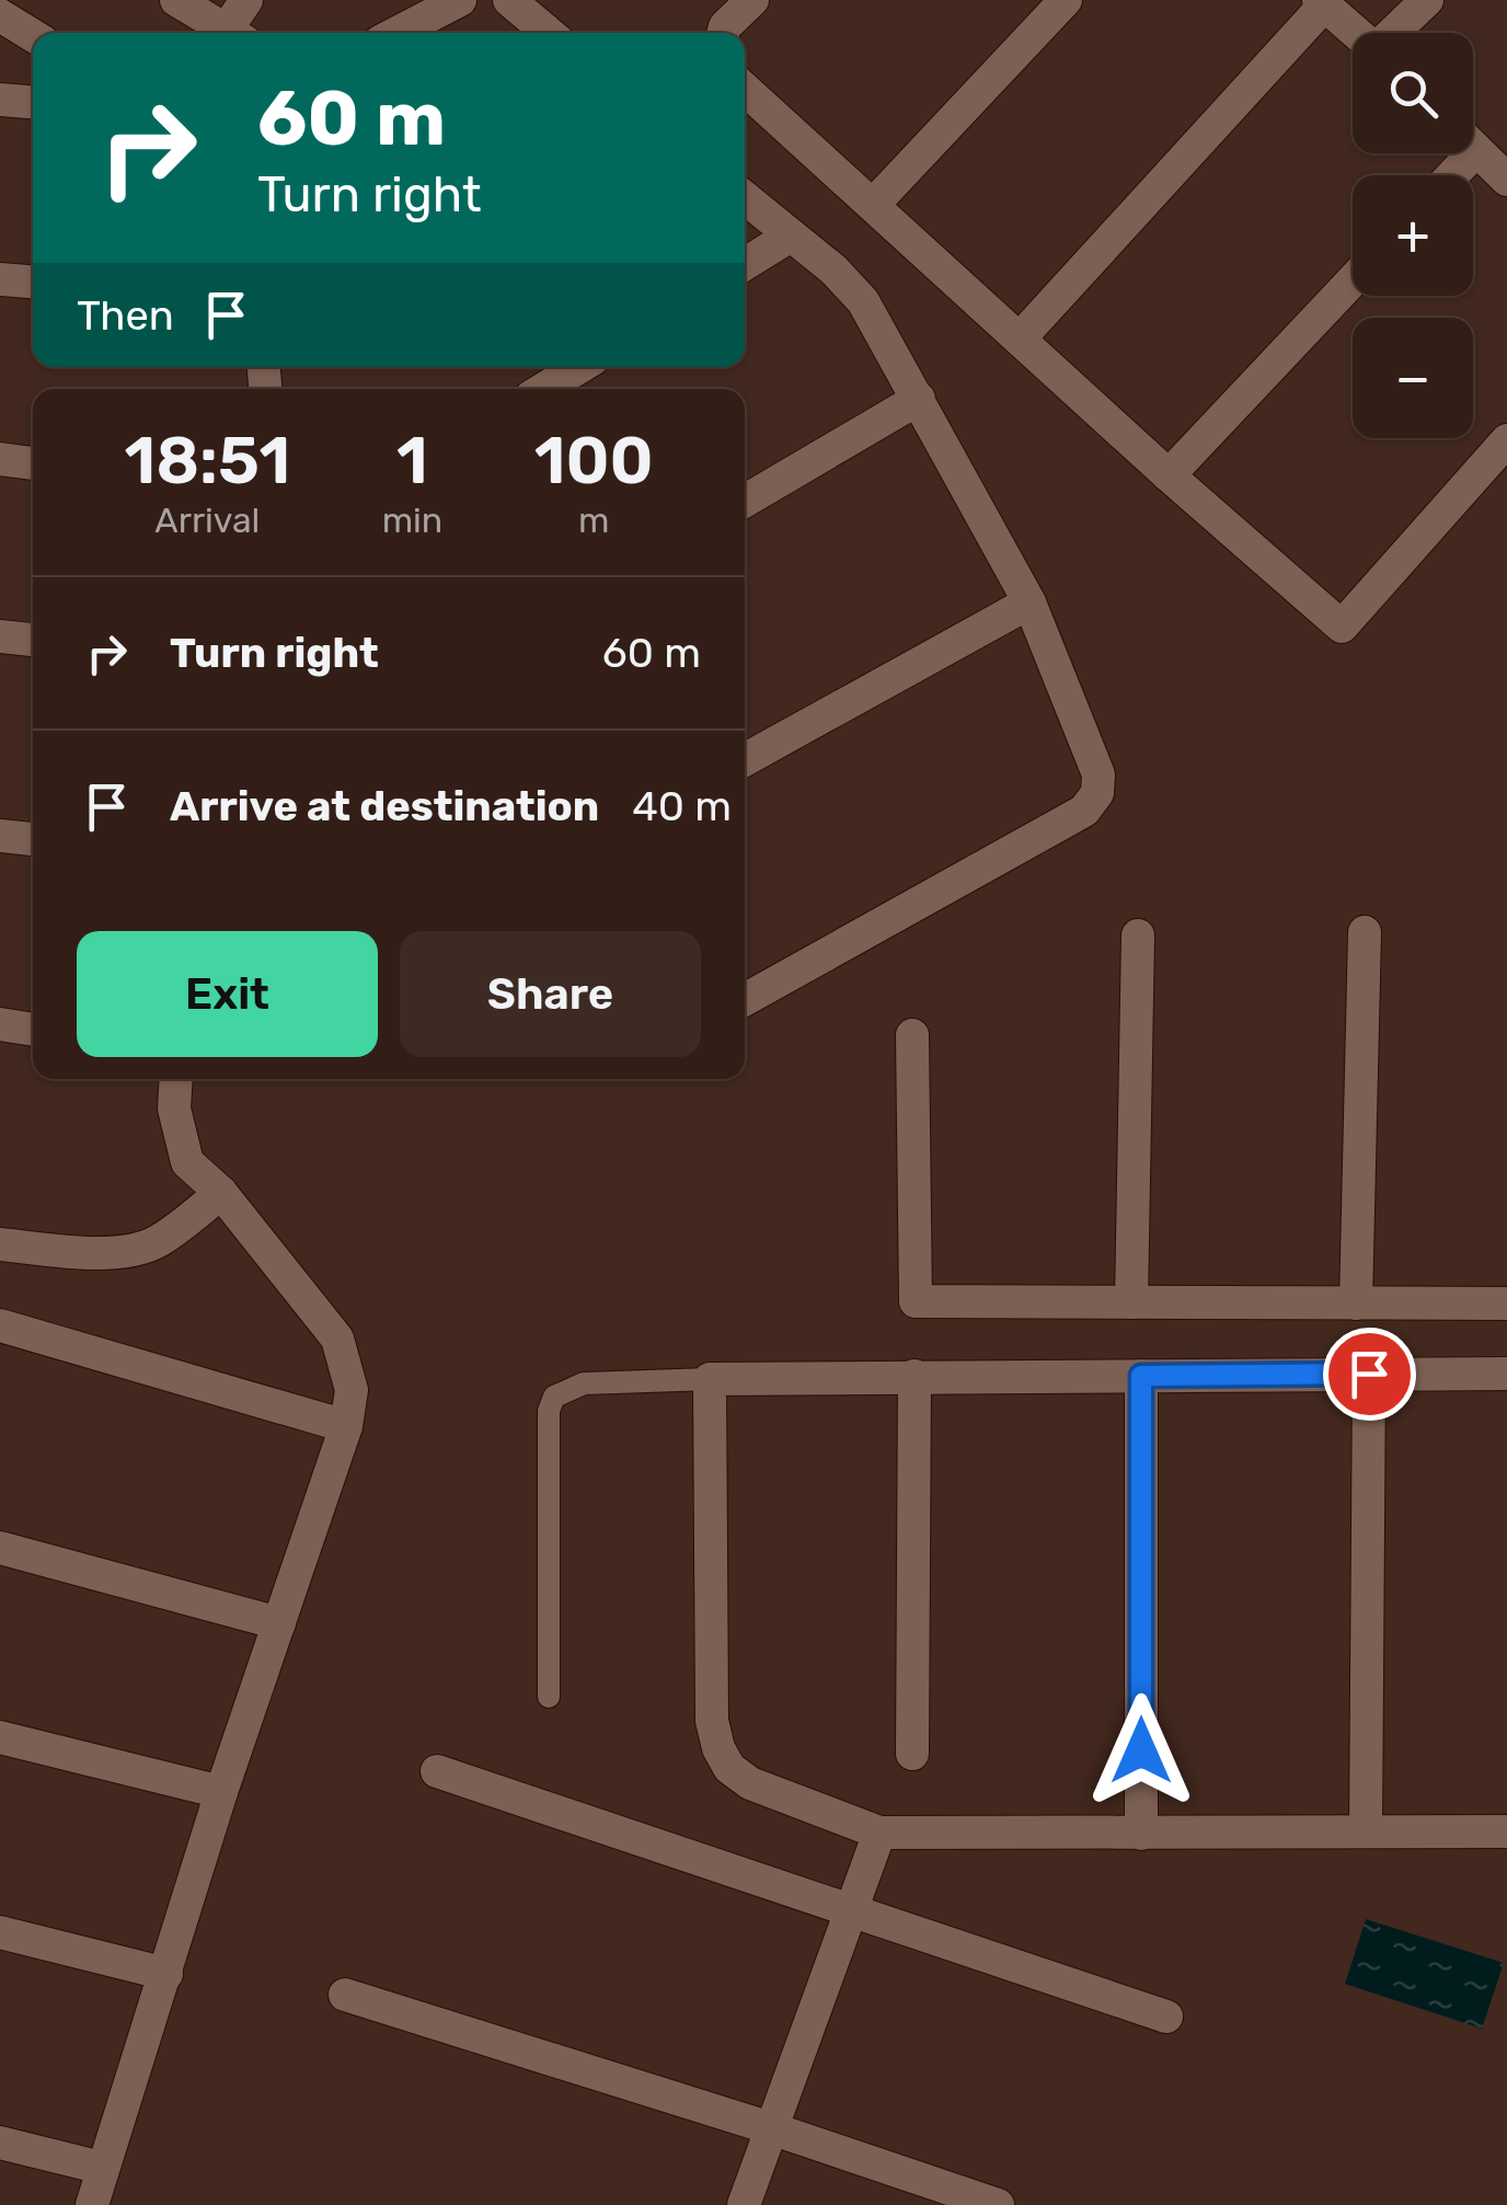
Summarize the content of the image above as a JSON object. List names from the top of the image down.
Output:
{
  "page": {
    "map_buttons": ["+", "−"],
    "turn": ["60 m", "Turn right"],
    "then": "Then",
    "eta": [
      "18:51",
      "Arrival",
      "1",
      "min",
      "100",
      "m"
    ],
    "list": [
      {
        "name": "Turn right",
        "value": "60 m"
      },
      {
        "name": "Arrive at destination",
        "value": "40 m"
      }
    ],
    "buttons": ["Exit", "Share"]
  }
}
